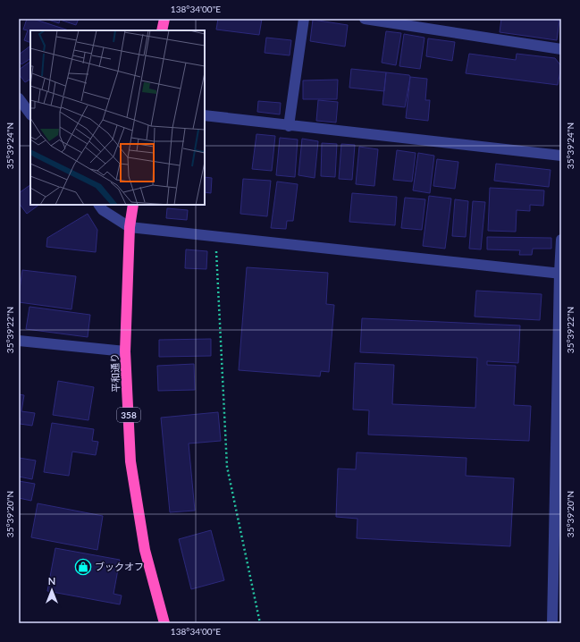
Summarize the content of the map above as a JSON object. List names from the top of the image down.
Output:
{
  "streets": {
    "highway": ["平和通り", "358"]
  },
  "places": {
    "shop": ["ブックオフ"]
  },
  "north": "top",
  "coordinates": [
    "138°34'00\"E",
    "35°39'24\"N",
    "35°39'22\"N",
    "35°39'20\"N"
  ]
}
